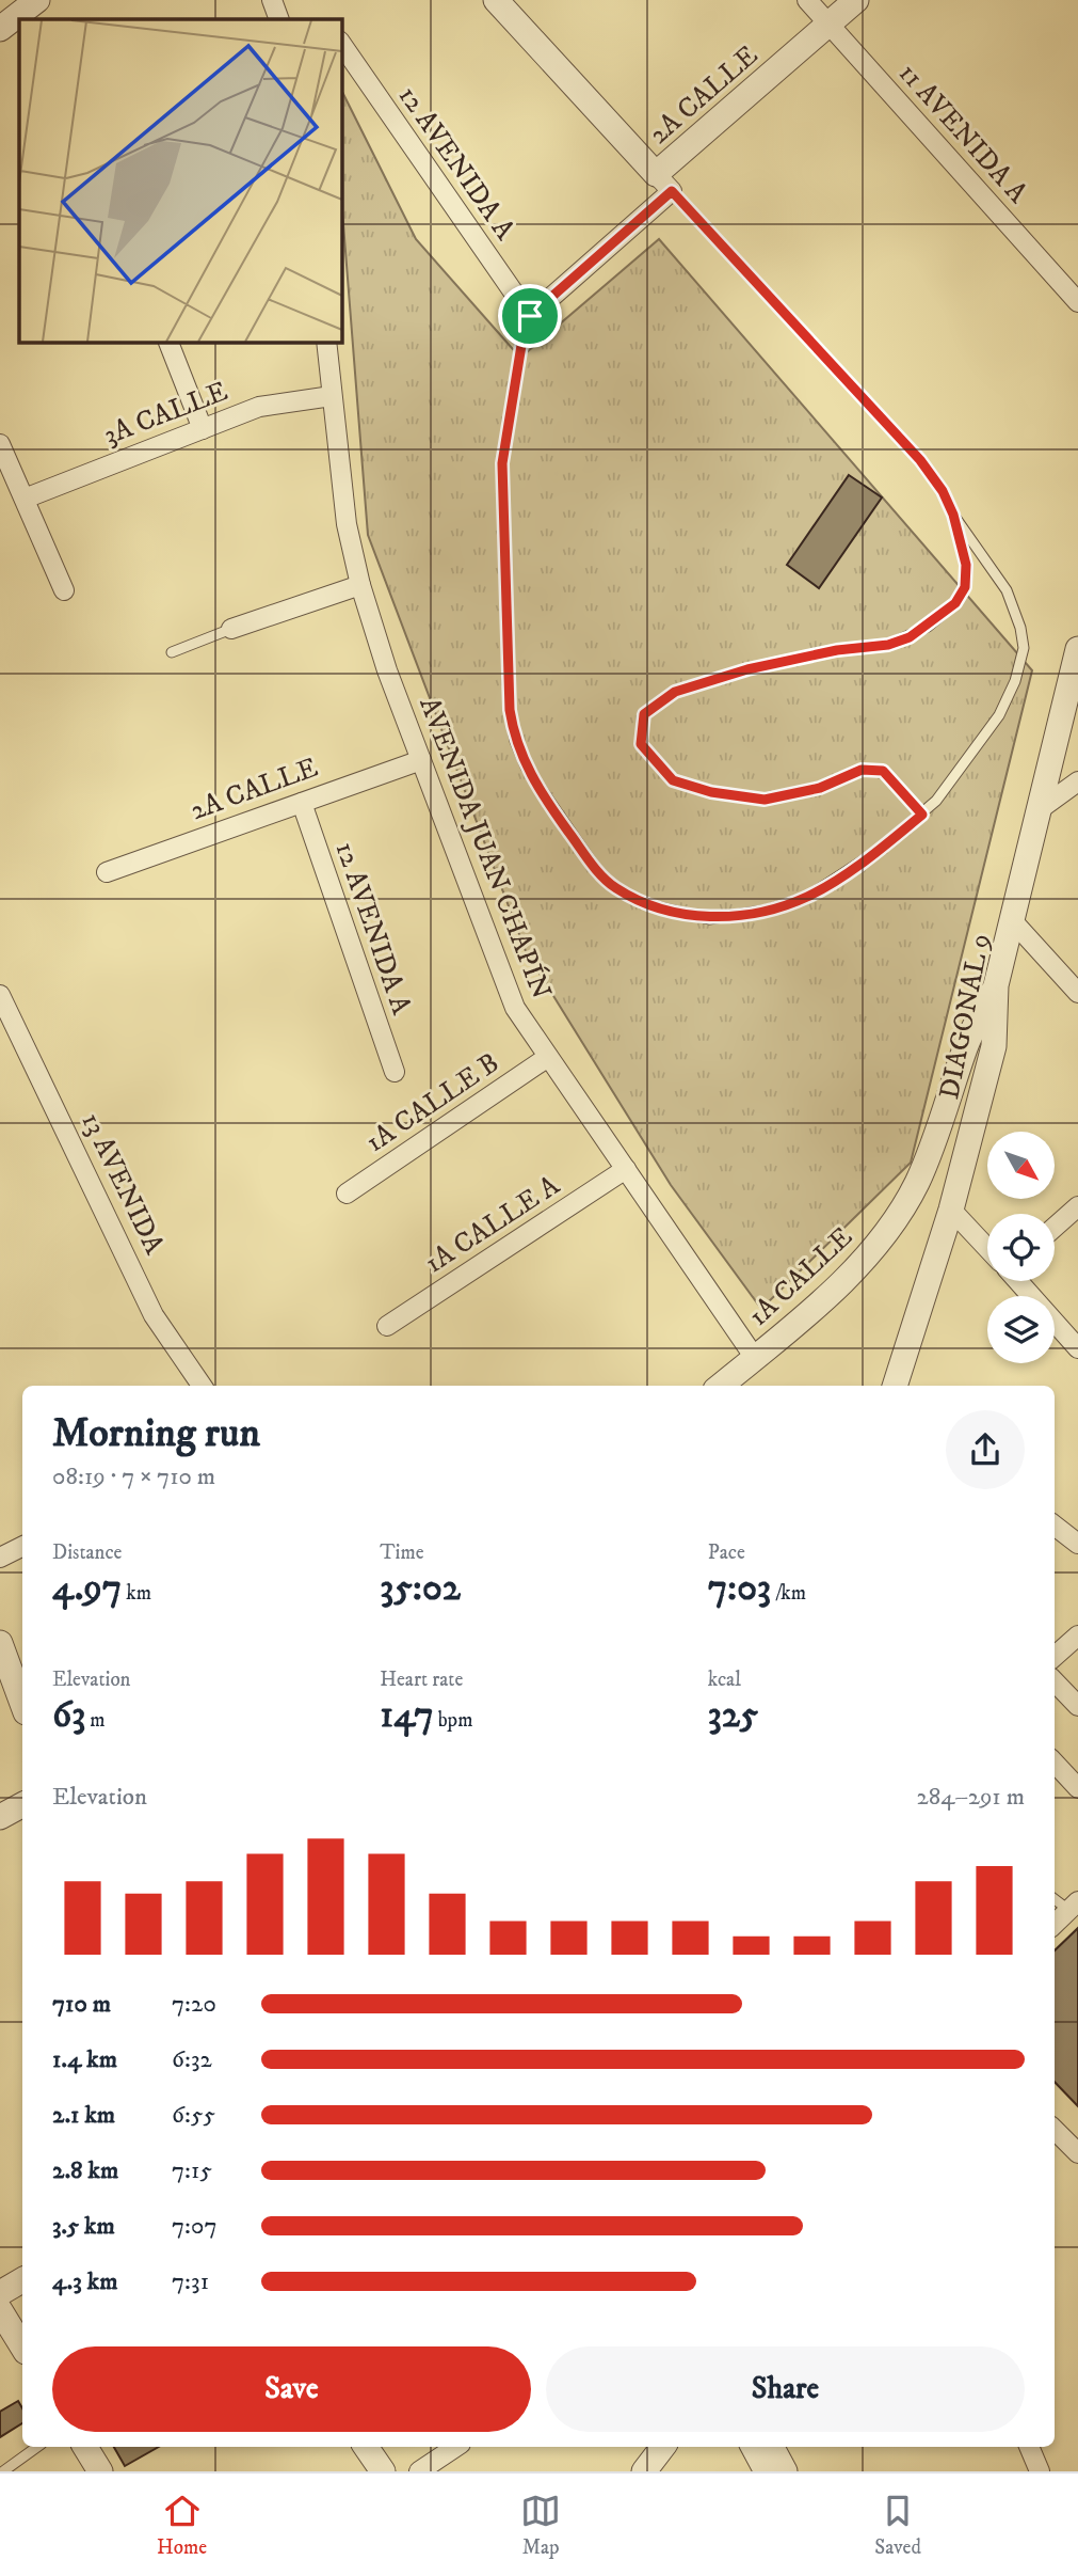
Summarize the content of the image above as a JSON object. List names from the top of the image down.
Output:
{
  "streets": {
    "street": [
      "2A CALLE",
      "11 AVENIDA A",
      "12 AVENIDA A",
      "3A CALLE",
      "AVENIDA JUAN CHAPÍN",
      "DIAGONAL 9",
      "1A CALLE B",
      "13 AVENIDA",
      "1A CALLE A",
      "1A CALLE"
    ]
  },
  "crossings": [
    ["2A CALLE", "11 AVENIDA A"],
    ["2A CALLE", "12 AVENIDA A"],
    ["2A CALLE", "AVENIDA JUAN CHAPÍN"],
    ["3A CALLE", "AVENIDA JUAN CHAPÍN"],
    ["AVENIDA JUAN CHAPÍN", "1A CALLE B"],
    ["AVENIDA JUAN CHAPÍN", "1A CALLE A"],
    ["AVENIDA JUAN CHAPÍN", "1A CALLE"],
    ["DIAGONAL 9", "1A CALLE"]
  ],
  "north": "bottom right",
  "page": {
    "heading": ["Morning run", "08:19 · 7 × 710 m"],
    "stats": [
      ["Distance", "4.97 km"],
      ["Time", "35:02"],
      ["Pace", "7:03 /km"],
      ["Elevation", "63 m"],
      ["Heart rate", "147 bpm"],
      ["kcal", "325"]
    ],
    "chart": ["Elevation", "284–291 m"],
    "list": [
      {
        "name": "710 m",
        "note": "7:20"
      },
      {
        "name": "1.4 km",
        "note": "6:32"
      },
      {
        "name": "2.1 km",
        "note": "6:55"
      },
      {
        "name": "2.8 km",
        "note": "7:15"
      },
      {
        "name": "3.5 km",
        "note": "7:07"
      },
      {
        "name": "4.3 km",
        "note": "7:31"
      }
    ],
    "buttons": ["Save", "Share"],
    "tabs": ["Home", "Map", "Saved"]
  }
}
